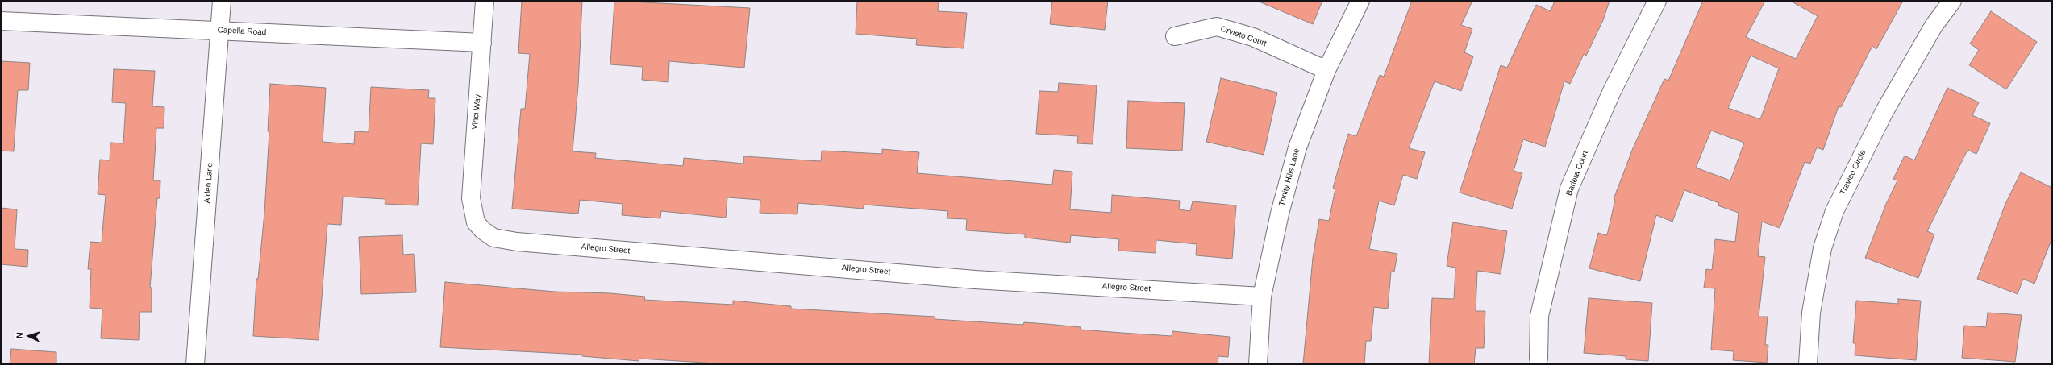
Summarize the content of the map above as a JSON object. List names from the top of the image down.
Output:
{
  "streets": {
    "street": [
      "Capella Road",
      "Orvieto Court",
      "Vinci Way",
      "Traviso Circle",
      "Barleta Court",
      "Trinity Hills Lane",
      "Alden Lane",
      "Allegro Street"
    ]
  },
  "crossings": [
    ["Capella Road", "Vinci Way"],
    ["Capella Road", "Alden Lane"],
    ["Orvieto Court", "Trinity Hills Lane"],
    ["Vinci Way", "Allegro Street"],
    ["Trinity Hills Lane", "Allegro Street"]
  ],
  "north": "left"
}
